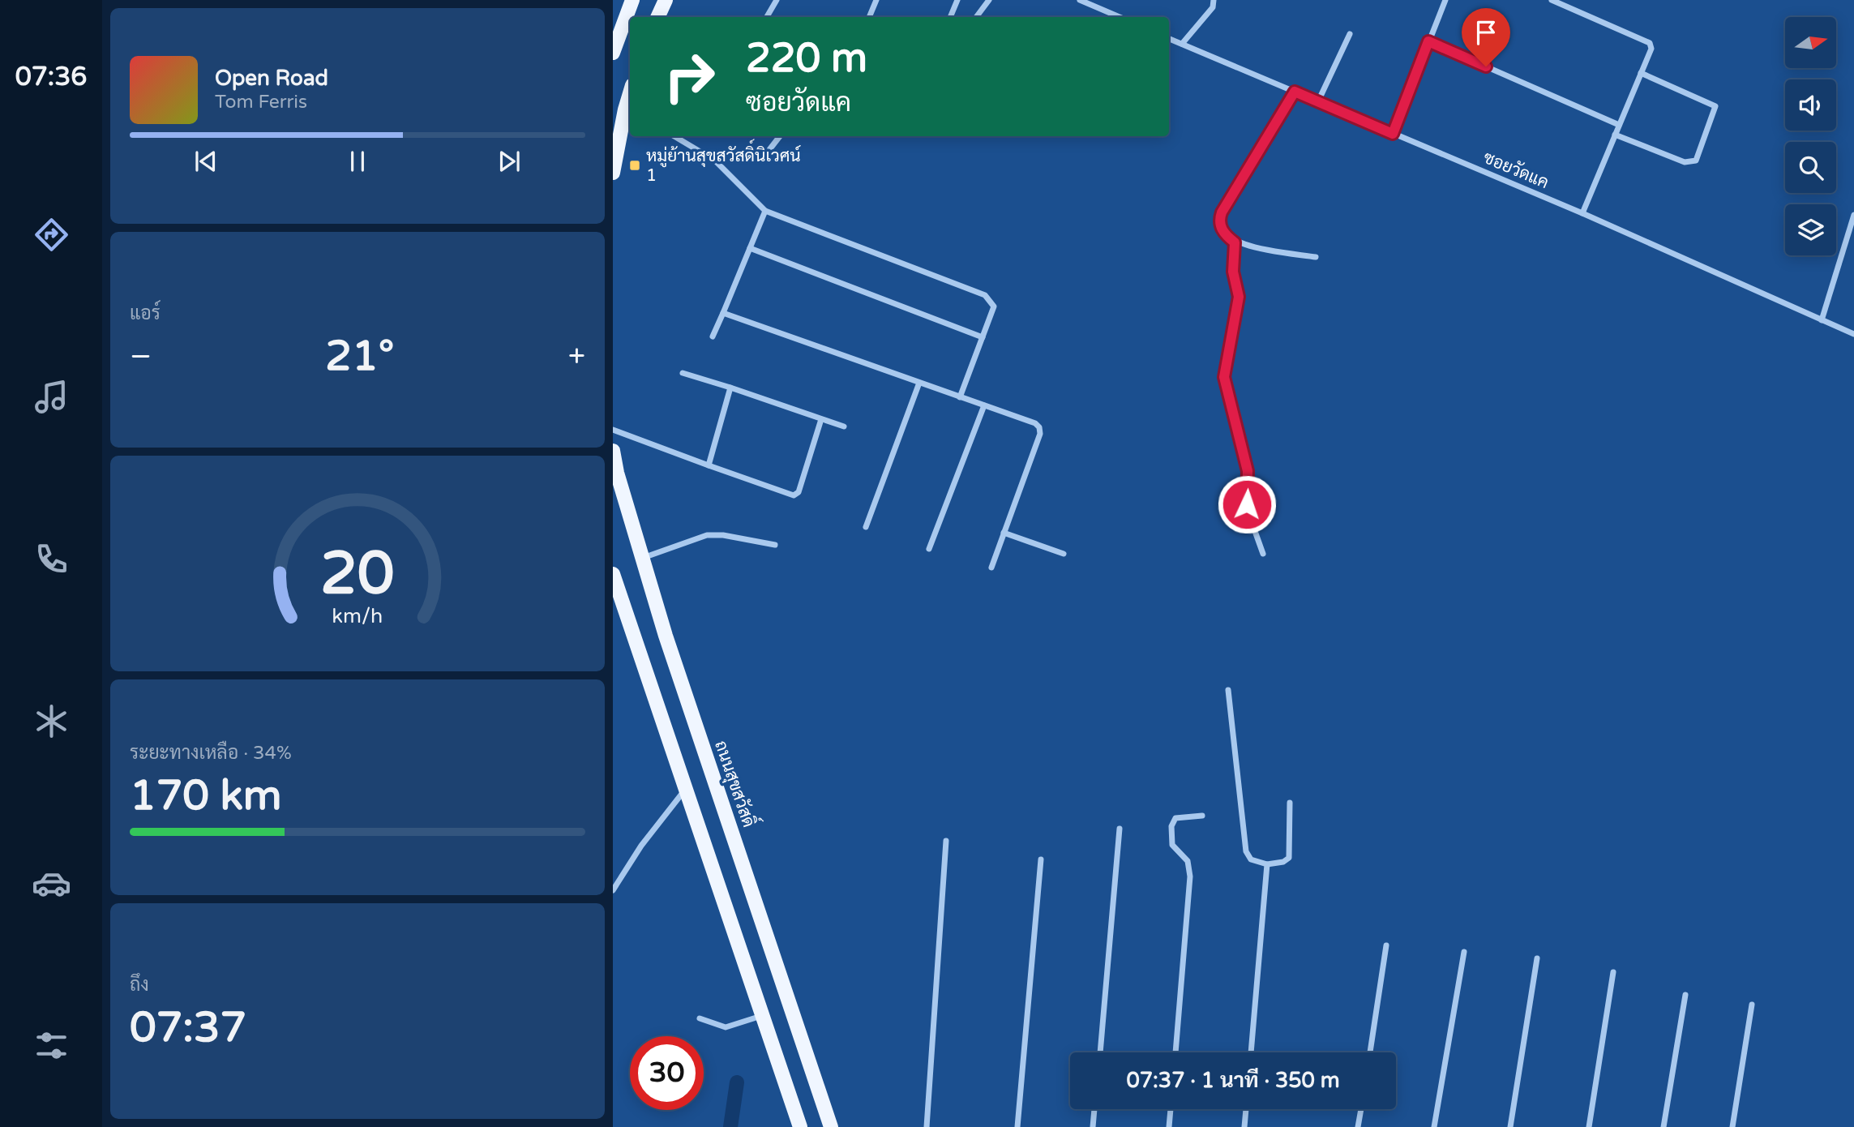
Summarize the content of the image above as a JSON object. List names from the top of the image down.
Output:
{
  "streets": {
    "main road": ["ถนนสุขสวัสดิ์"],
    "street": ["ซอยวัดแค"]
  },
  "places": {
    "transit": ["หมู่ย้านสุขสวัสดิ์นิเวศน์ 1"]
  },
  "north": "right",
  "page": {
    "tabs": "07:36",
    "turn": ["220 m", "ซอยวัดแค"],
    "song": ["Open Road", "Tom Ferris"],
    "tile": [
      "แอร์",
      ["ระยะทางเหลือ · 34%", "170 km"],
      ["ถึง", "07:37"]
    ],
    "heat": ["−", "21°", "+"],
    "limit": "30",
    "trip": "07:37 · 1 นาที · 350 m",
    "gauge": ["20", "km/h"]
  }
}
